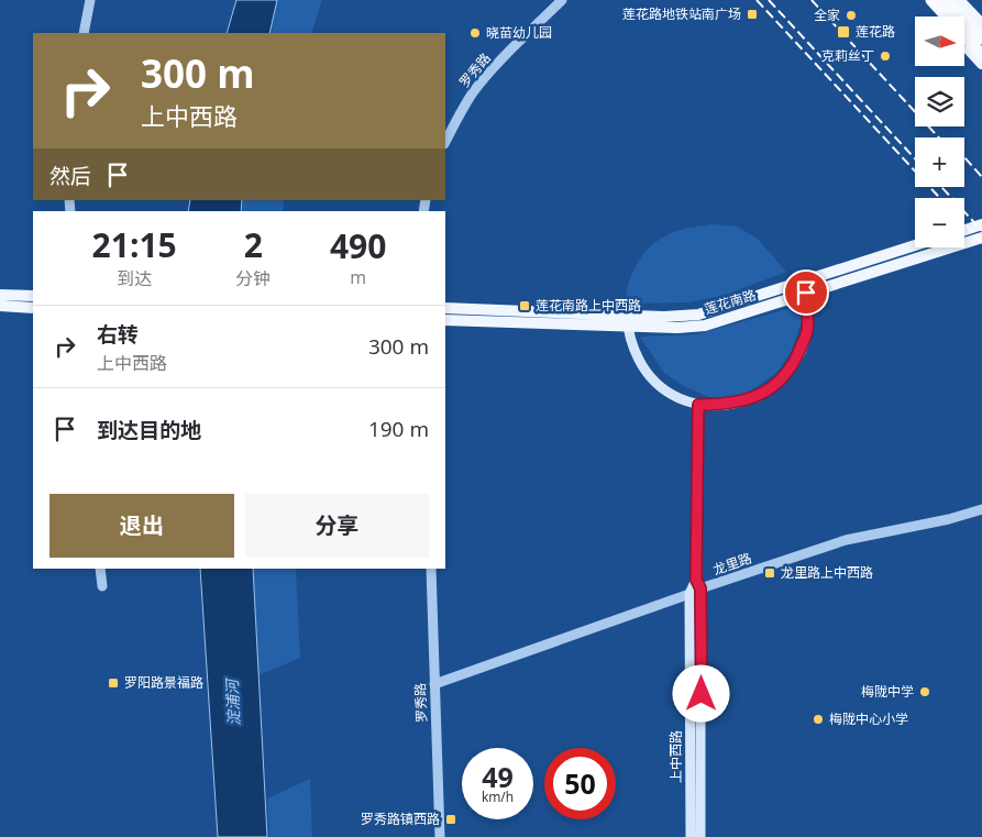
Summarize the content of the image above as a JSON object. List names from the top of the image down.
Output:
{
  "streets": {
    "main road": ["莲花南路", "上中西路"],
    "street": ["罗秀路", "龙里路"]
  },
  "crossings": [
    ["龙里路", "上中西路"]
  ],
  "water": ["淀浦河"],
  "places": {
    "transit": [
      "莲花路地铁站南广场",
      "莲花路",
      "莲花南路上中西路",
      "龙里路上中西路",
      "罗阳路景福路",
      "罗秀路镇西路"
    ],
    "other": [
      "全家",
      "晓苗幼儿园",
      "克莉丝丁",
      "梅陇中学",
      "梅陇中心小学"
    ]
  },
  "north": "right",
  "page": {
    "map_buttons": ["+", "−"],
    "turn": ["300 m", "上中西路"],
    "then": "然后",
    "eta": [
      "21:15",
      "到达",
      "2",
      "分钟",
      "490",
      "m"
    ],
    "list": [
      {
        "name": "右转",
        "note": "上中西路",
        "value": "300 m"
      },
      {
        "name": "到达目的地",
        "value": "190 m"
      }
    ],
    "buttons": ["退出", "分享"],
    "speed": "49 km/h",
    "limit": "50"
  }
}
